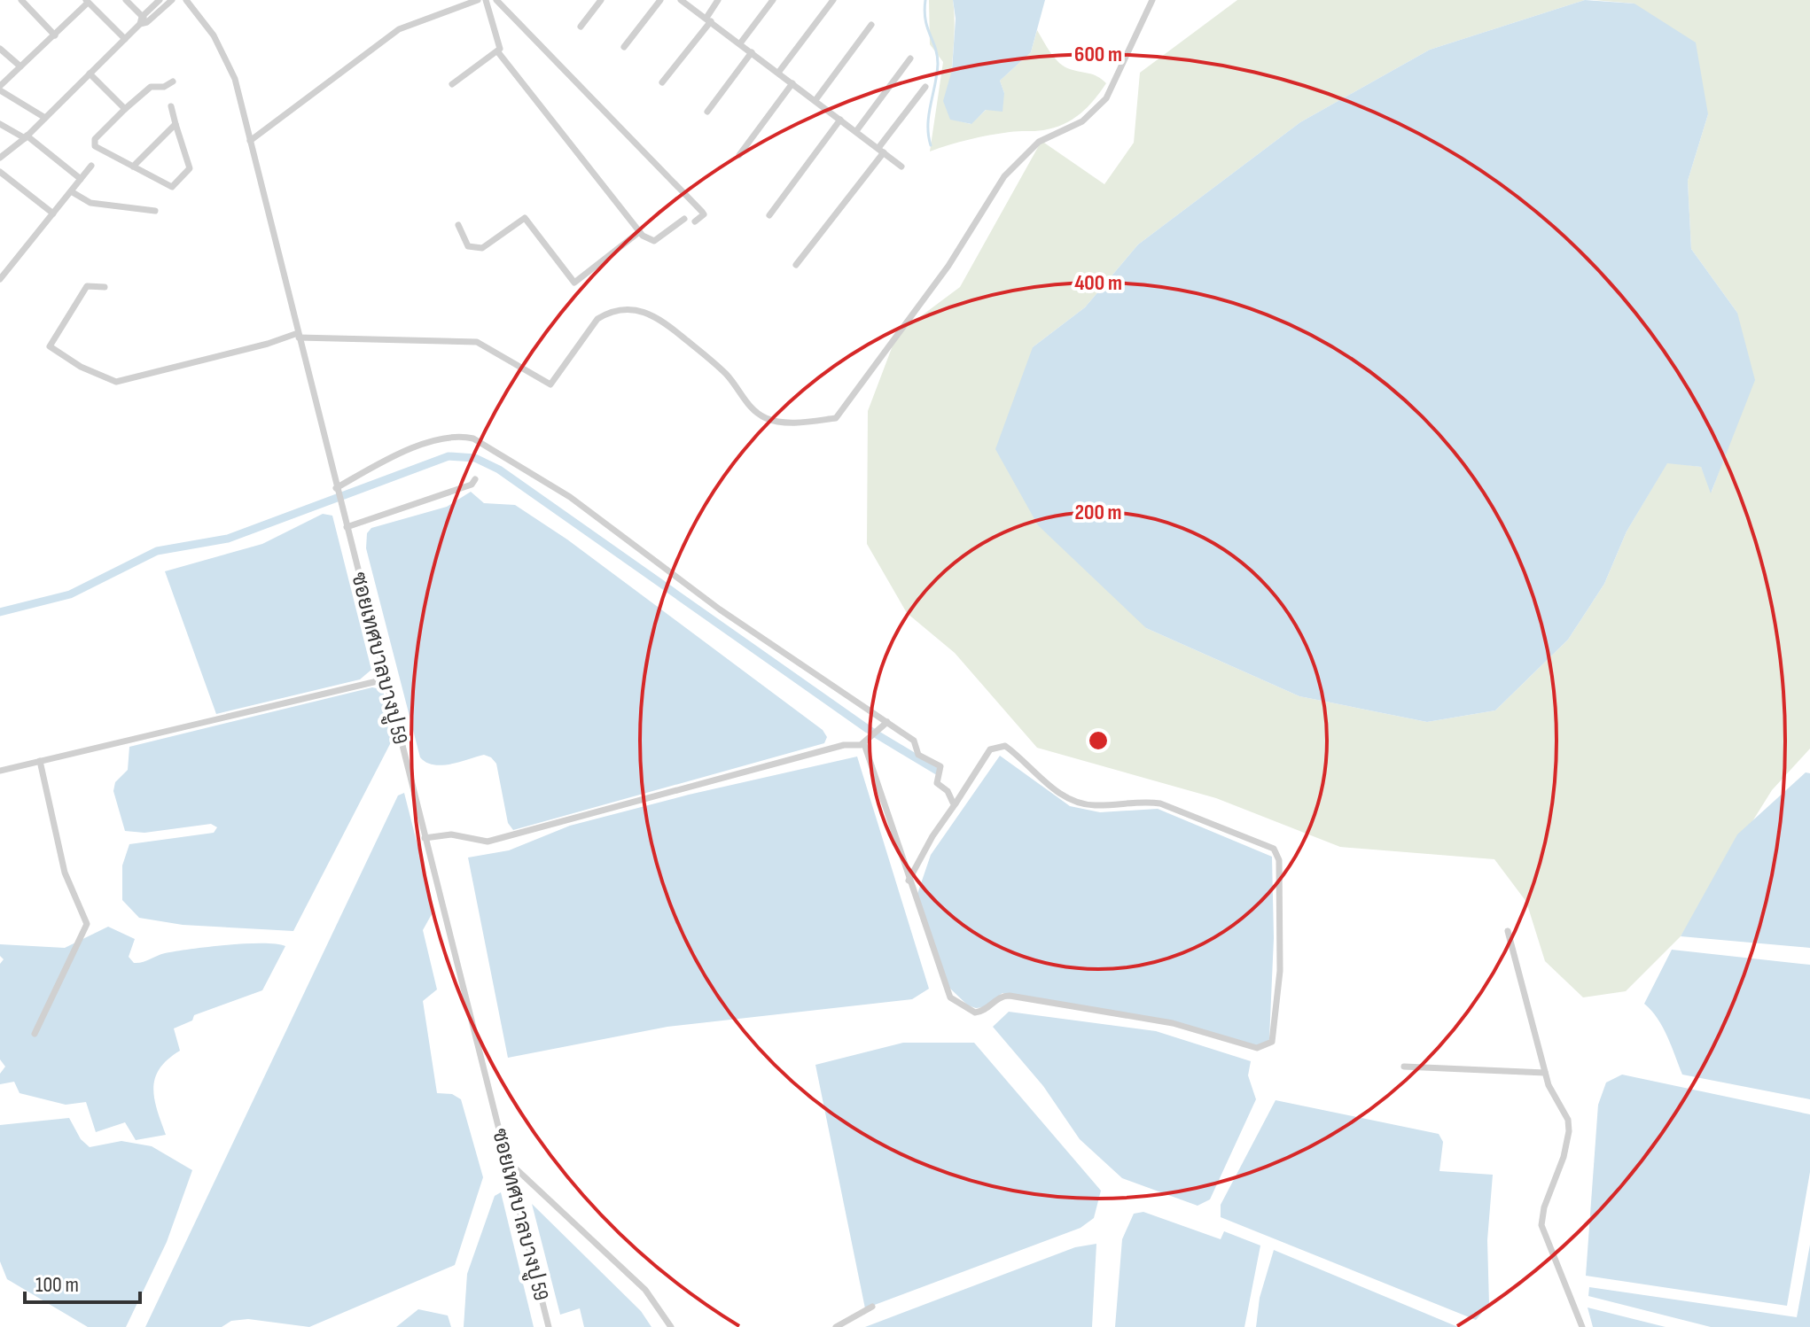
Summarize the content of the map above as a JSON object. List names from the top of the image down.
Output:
{
  "streets": {
    "street": ["ซอยเทศบาลบางปู 59"]
  },
  "scale_bar": "100 m",
  "rings": ["600 m", "400 m", "200 m"]
}
